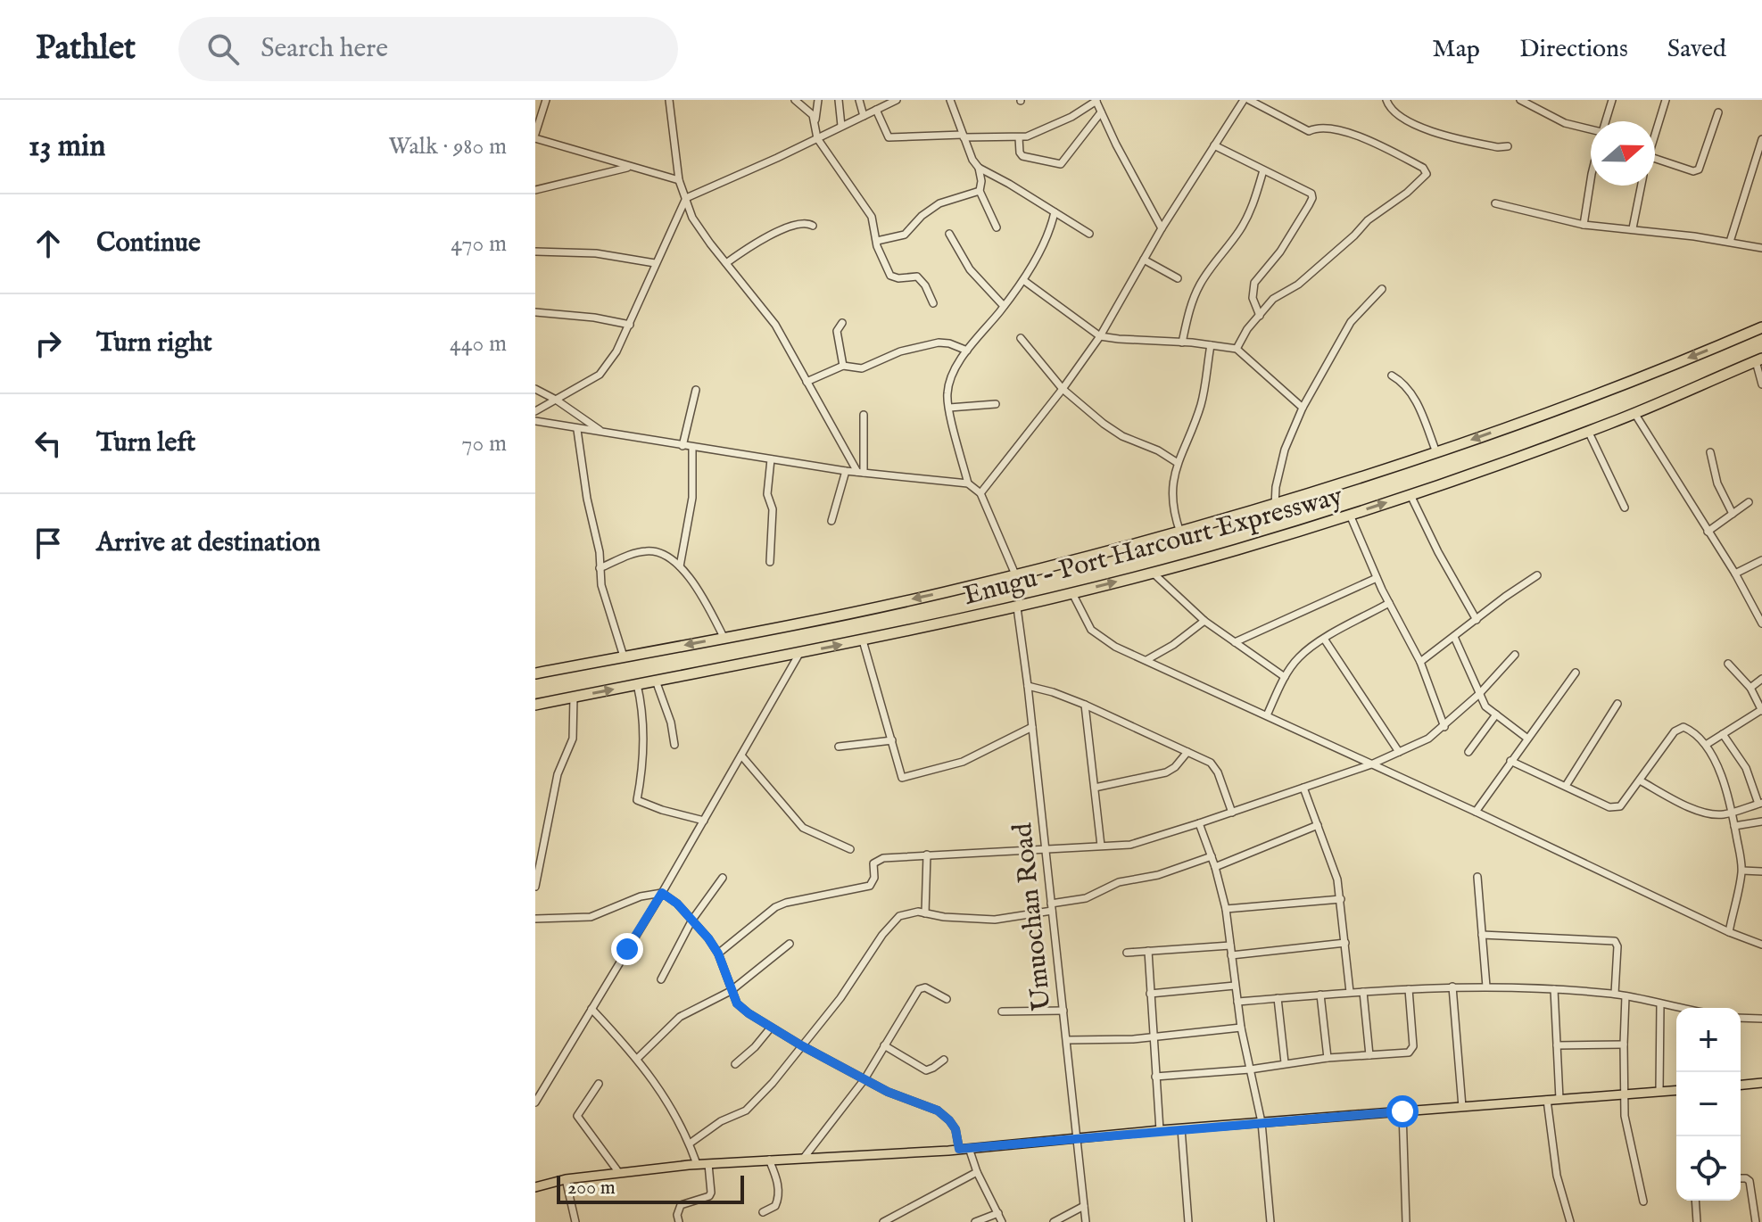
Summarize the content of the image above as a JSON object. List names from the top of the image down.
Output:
{
  "streets": {
    "highway": ["Enugu - Port Harcourt Expressway"],
    "street": ["Umuochan Road"]
  },
  "crossings": [
    ["Enugu - Port Harcourt Expressway", "Umuochan Road"]
  ],
  "scale_bar": "200 m",
  "north": "right",
  "page": {
    "header": "Pathlet",
    "search": "Search here",
    "nav": ["Map", "Directions", "Saved"],
    "heading": ["13 min", "Walk · 980 m"],
    "list": [
      ["Continue", "470 m"],
      ["Turn right", "440 m"],
      ["Turn left", "70 m"],
      "Arrive at destination"
    ],
    "map_buttons": ["+", "−"],
    "scale": "200 m"
  }
}
